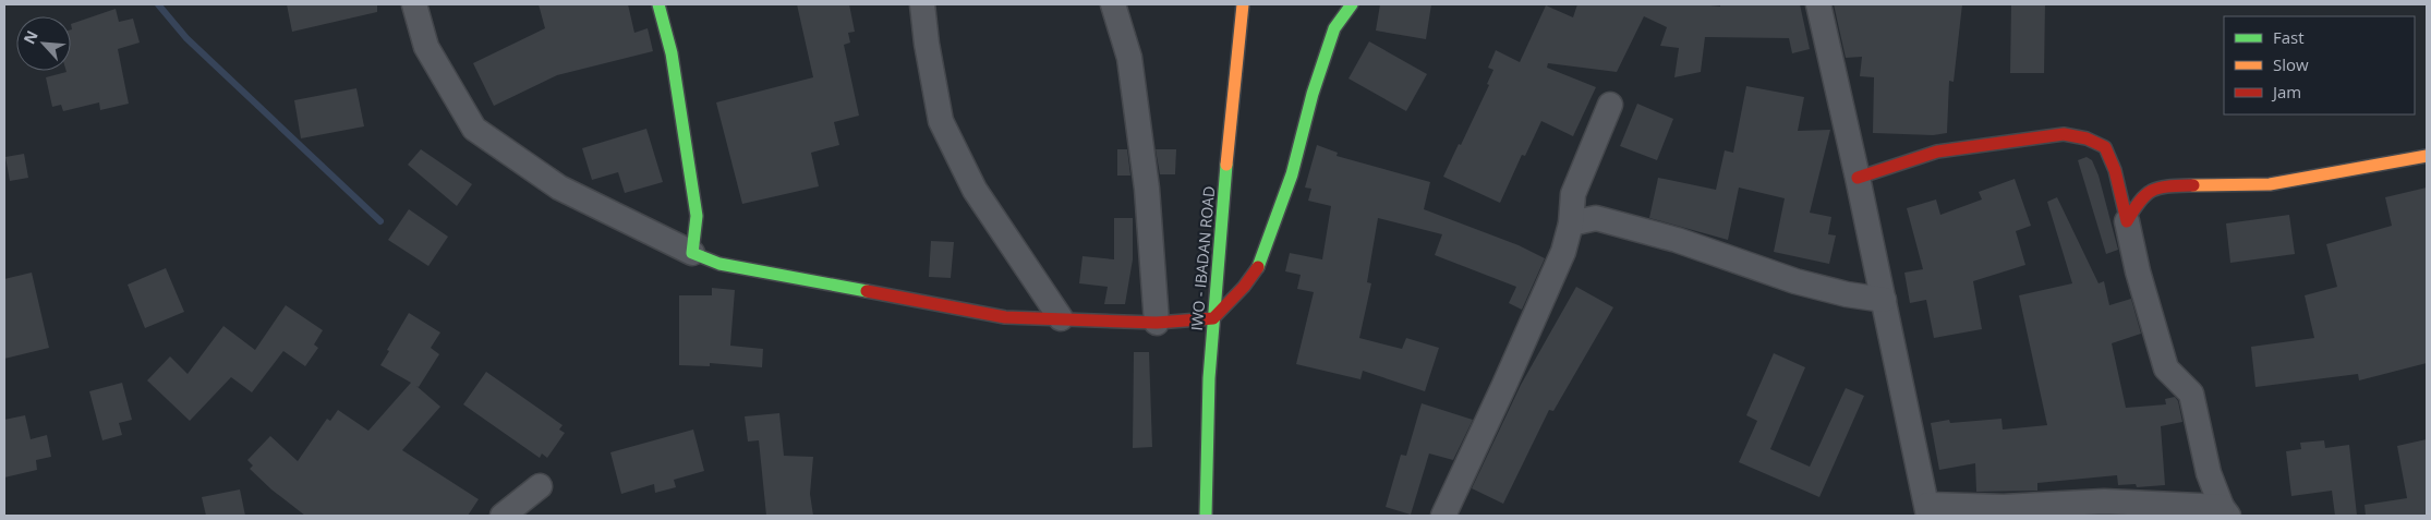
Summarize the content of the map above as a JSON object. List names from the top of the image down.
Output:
{
  "streets": {
    "street": ["IWO - IBADAN ROAD"]
  },
  "legend": ["Fast", "Slow", "Jam"],
  "north": "top left"
}
